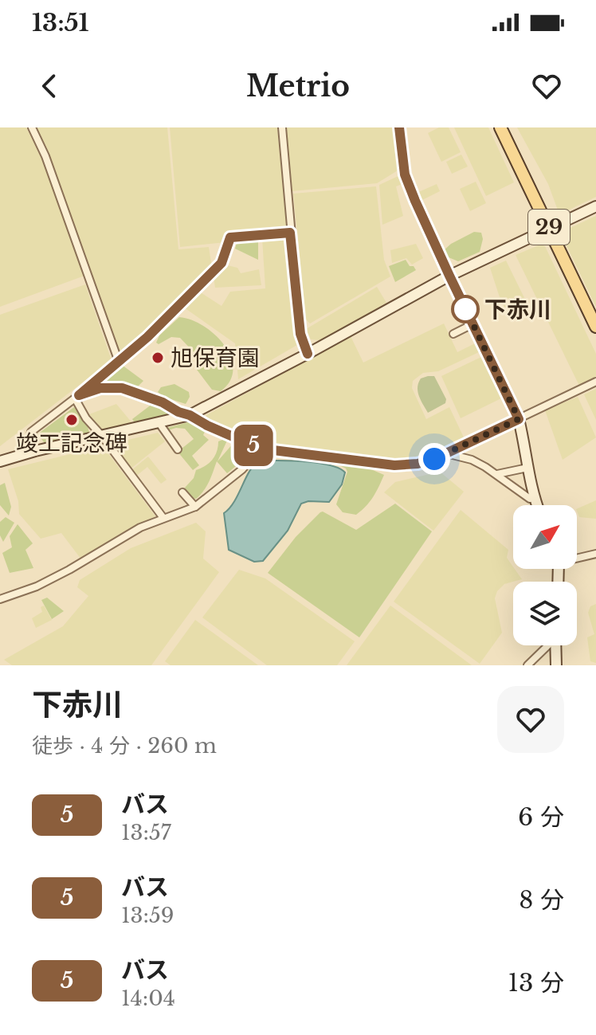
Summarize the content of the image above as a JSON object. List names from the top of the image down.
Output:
{
  "streets": {
    "main road": ["29"]
  },
  "places": ["下赤川", "旭保育園", "竣工記念碑"],
  "lines": ["bus line 5"],
  "north": "top right",
  "page": {
    "status": "13:51",
    "header": "Metrio",
    "on_map": "5",
    "heading": ["下赤川", "徒歩 · 4 分 · 260 m"],
    "list": [
      {
        "mark": "5",
        "name": "バス",
        "note": "13:57",
        "value": "6 分"
      },
      {
        "mark": "5",
        "name": "バス",
        "note": "13:59",
        "value": "8 分"
      },
      {
        "mark": "5",
        "name": "バス",
        "note": "14:04",
        "value": "13 分"
      }
    ]
  }
}
